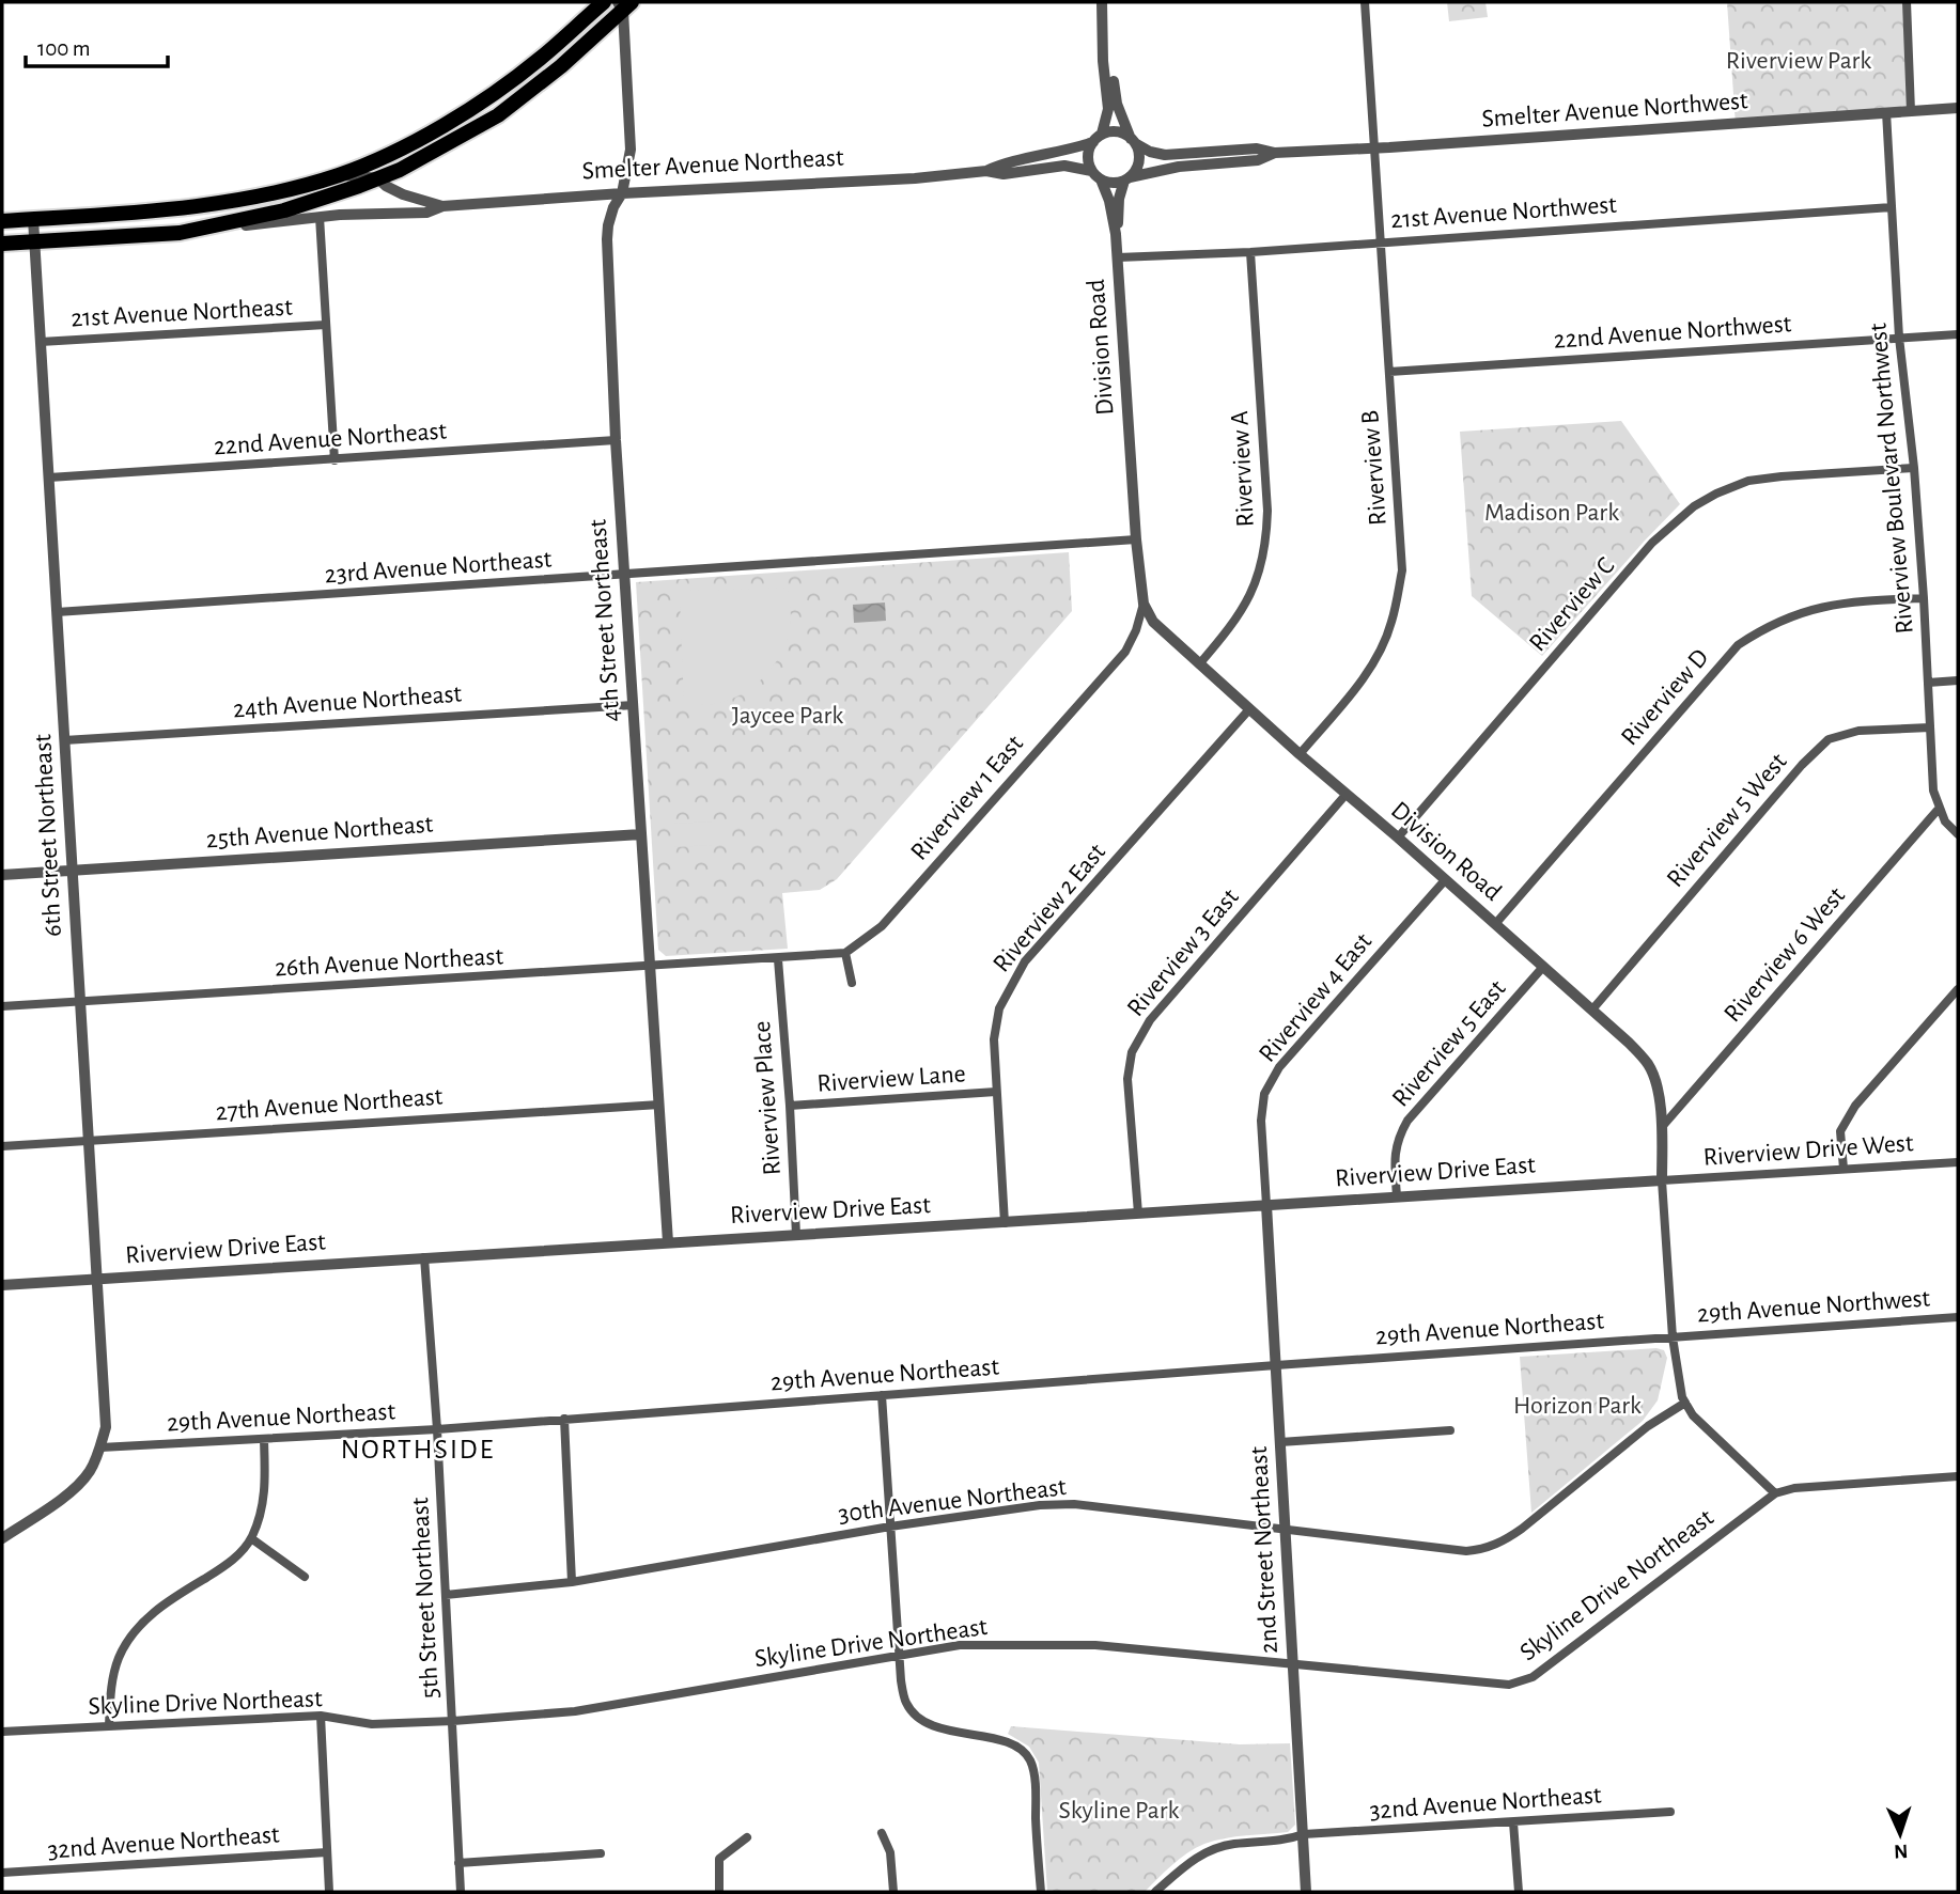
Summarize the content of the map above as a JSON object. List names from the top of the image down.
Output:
{
  "streets": {
    "highway": ["Smelter Avenue Northeast"],
    "street": [
      "Smelter Avenue Northwest",
      "21st Avenue Northwest",
      "21st Avenue Northeast",
      "22nd Avenue Northwest",
      "Division Road",
      "22nd Avenue Northeast",
      "Riverview B",
      "Riverview A",
      "Riverview Boulevard Northwest",
      "23rd Avenue Northeast",
      "Riverview C",
      "4th Street Northeast",
      "Riverview D",
      "24th Avenue Northeast",
      "Riverview 1 East",
      "Riverview 5 West",
      "25th Avenue Northeast",
      "6th Street Northeast",
      "Riverview 2 East",
      "Riverview 3 East",
      "Riverview 6 West",
      "26th Avenue Northeast",
      "Riverview 4 East",
      "Riverview 5 East",
      "Riverview Lane",
      "Riverview Place",
      "27th Avenue Northeast",
      "Riverview Drive West",
      "Riverview Drive East",
      "29th Avenue Northwest",
      "29th Avenue Northeast",
      "30th Avenue Northeast",
      "2nd Street Northeast",
      "Skyline Drive Northeast",
      "5th Street Northeast",
      "32nd Avenue Northeast"
    ]
  },
  "crossings": [
    ["Smelter Avenue Northwest", "Smelter Avenue Northeast"],
    ["Smelter Avenue Northwest", "Division Road"],
    ["Smelter Avenue Northwest", "Riverview B"],
    ["Smelter Avenue Northwest", "Riverview Boulevard Northwest"],
    ["Smelter Avenue Northeast", "Division Road"],
    ["Smelter Avenue Northeast", "4th Street Northeast"],
    ["Smelter Avenue Northeast", "6th Street Northeast"],
    ["21st Avenue Northwest", "Division Road"],
    ["21st Avenue Northwest", "Riverview B"],
    ["21st Avenue Northwest", "Riverview A"],
    ["21st Avenue Northwest", "Riverview Boulevard Northwest"],
    ["21st Avenue Northeast", "6th Street Northeast"],
    ["22nd Avenue Northwest", "Riverview B"],
    ["22nd Avenue Northwest", "Riverview Boulevard Northwest"],
    ["Division Road", "Riverview B"],
    ["Division Road", "Riverview A"],
    ["Division Road", "23rd Avenue Northeast"],
    ["Division Road", "Riverview C"],
    ["Division Road", "Riverview D"],
    ["Division Road", "Riverview 1 East"],
    ["Division Road", "Riverview 5 West"],
    ["Division Road", "Riverview 2 East"],
    ["Division Road", "Riverview 3 East"],
    ["Division Road", "Riverview 6 West"],
    ["Division Road", "Riverview 4 East"],
    ["Division Road", "Riverview 5 East"],
    ["Division Road", "Riverview Drive West"],
    ["Division Road", "Riverview Drive East"],
    ["Division Road", "29th Avenue Northwest"],
    ["Division Road", "29th Avenue Northeast"],
    ["Division Road", "30th Avenue Northeast"],
    ["Division Road", "Skyline Drive Northeast"],
    ["22nd Avenue Northeast", "4th Street Northeast"],
    ["22nd Avenue Northeast", "6th Street Northeast"],
    ["Riverview Boulevard Northwest", "Riverview C"],
    ["Riverview Boulevard Northwest", "Riverview D"],
    ["Riverview Boulevard Northwest", "Riverview 5 West"],
    ["Riverview Boulevard Northwest", "Riverview 6 West"],
    ["23rd Avenue Northeast", "4th Street Northeast"],
    ["23rd Avenue Northeast", "6th Street Northeast"],
    ["4th Street Northeast", "24th Avenue Northeast"],
    ["4th Street Northeast", "25th Avenue Northeast"],
    ["4th Street Northeast", "26th Avenue Northeast"],
    ["4th Street Northeast", "27th Avenue Northeast"],
    ["4th Street Northeast", "Riverview Drive East"],
    ["24th Avenue Northeast", "6th Street Northeast"],
    ["25th Avenue Northeast", "6th Street Northeast"],
    ["6th Street Northeast", "26th Avenue Northeast"],
    ["6th Street Northeast", "27th Avenue Northeast"],
    ["6th Street Northeast", "Riverview Drive East"],
    ["6th Street Northeast", "29th Avenue Northeast"],
    ["Riverview 2 East", "Riverview Lane"],
    ["Riverview 2 East", "Riverview Drive East"],
    ["Riverview 3 East", "Riverview Drive East"],
    ["26th Avenue Northeast", "Riverview Place"],
    ["Riverview 4 East", "Riverview Drive East"],
    ["Riverview 4 East", "2nd Street Northeast"],
    ["Riverview 5 East", "Riverview Drive East"],
    ["Riverview Lane", "Riverview Place"],
    ["Riverview Place", "Riverview Drive East"],
    ["Riverview Drive West", "Riverview Drive East"],
    ["Riverview Drive East", "2nd Street Northeast"],
    ["Riverview Drive East", "5th Street Northeast"],
    ["29th Avenue Northwest", "29th Avenue Northeast"],
    ["29th Avenue Northeast", "2nd Street Northeast"],
    ["29th Avenue Northeast", "5th Street Northeast"],
    ["30th Avenue Northeast", "2nd Street Northeast"],
    ["30th Avenue Northeast", "5th Street Northeast"],
    ["2nd Street Northeast", "Skyline Drive Northeast"],
    ["2nd Street Northeast", "32nd Avenue Northeast"],
    ["Skyline Drive Northeast", "5th Street Northeast"]
  ],
  "districts": ["NORTHSIDE"],
  "parks": [
    "Riverview Park",
    "Madison Park",
    "Jaycee Park",
    "Horizon Park",
    "Skyline Park"
  ],
  "scale_bar": "100 m",
  "north": "bottom"
}
